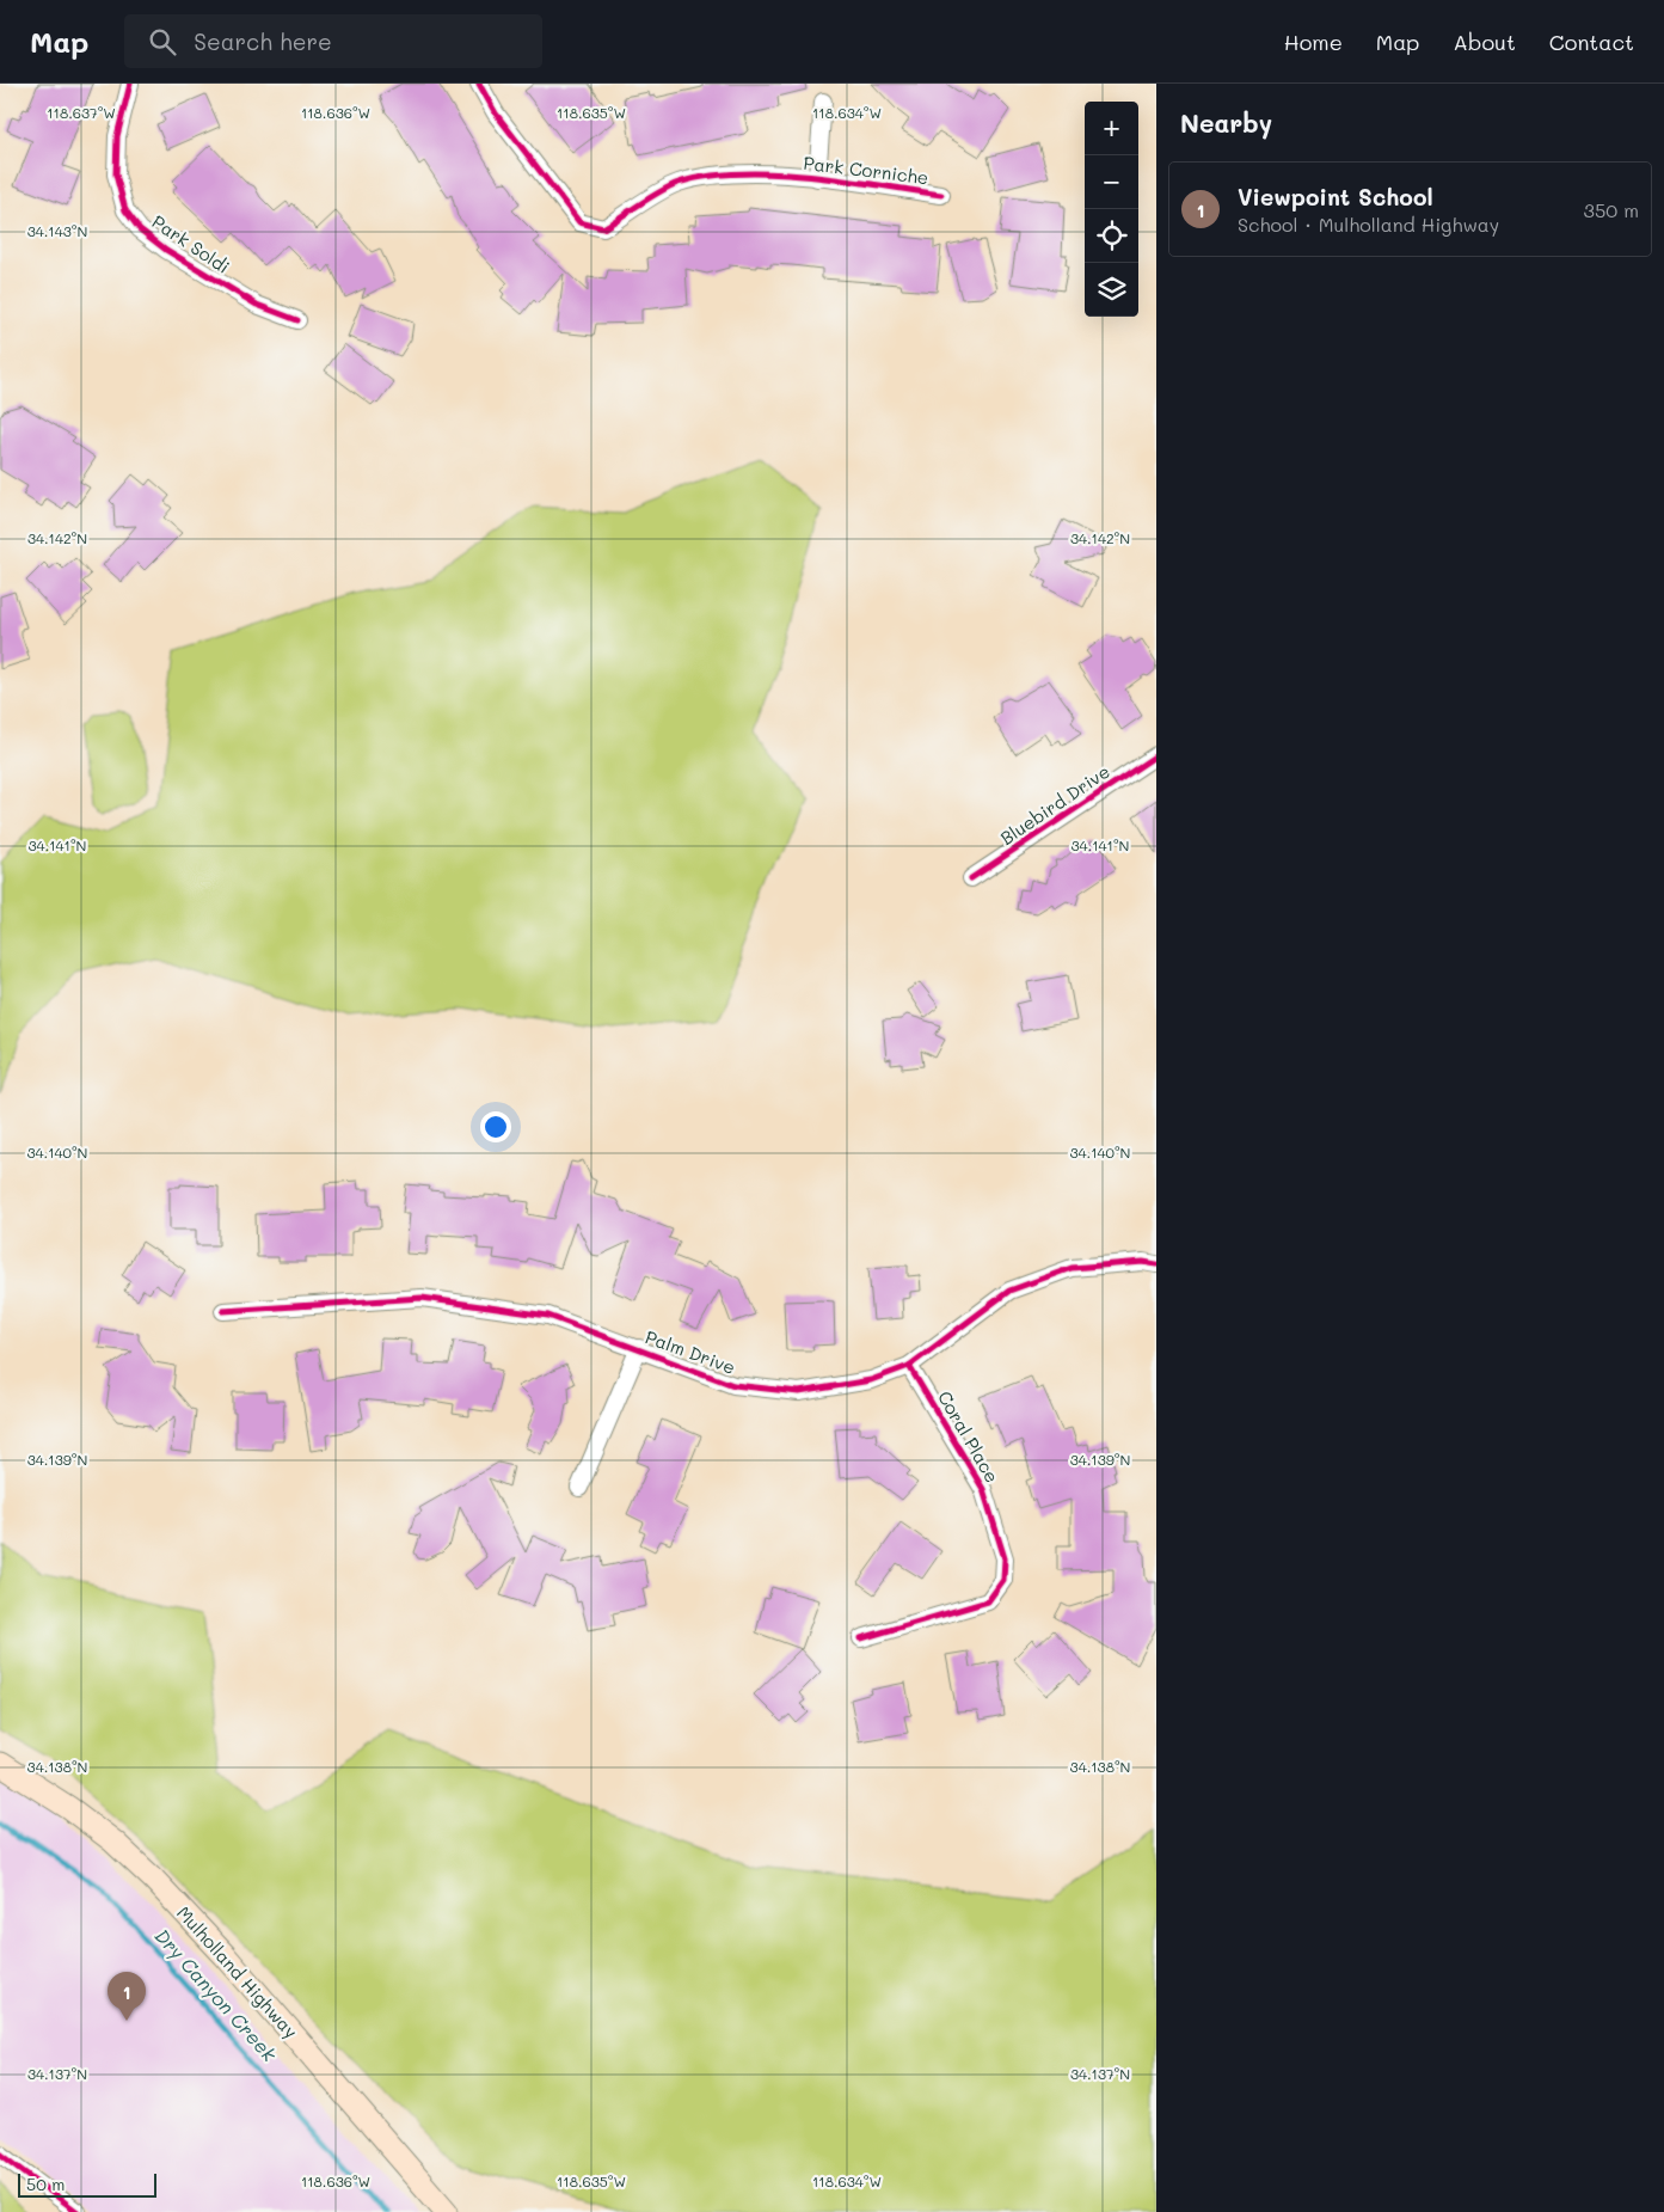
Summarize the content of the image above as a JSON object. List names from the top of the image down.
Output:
{
  "streets": {
    "main road": ["Mulholland Highway"],
    "street": [
      "Park Corniche",
      "Park Soldi",
      "Bluebird Drive",
      "Palm Drive",
      "Coral Place"
    ]
  },
  "crossings": [
    ["Palm Drive", "Coral Place"]
  ],
  "water": ["Dry Canyon Creek"],
  "scale_bar": "50 m",
  "page": {
    "header": "Map",
    "search": "Search here",
    "nav": [
      "Home",
      "Map",
      "About",
      "Contact"
    ],
    "heading": "Nearby",
    "map_buttons": ["+", "−"],
    "list": [
      {
        "mark": "1",
        "name": "Viewpoint School",
        "note": "School · Mulholland Highway",
        "value": "350 m"
      }
    ],
    "pins": "1",
    "scale": "50 m"
  },
  "coordinates": [
    "118.637°W",
    "118.636°W",
    "118.635°W",
    "118.634°W",
    "34.143°N",
    "34.142°N",
    "34.141°N",
    "34.140°N",
    "34.139°N",
    "34.138°N",
    "34.137°N"
  ]
}
